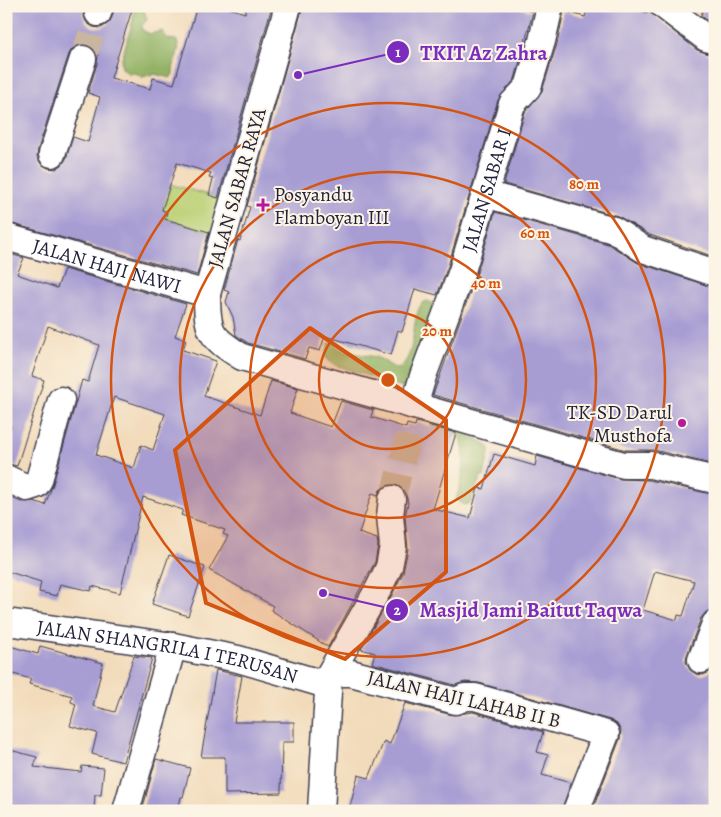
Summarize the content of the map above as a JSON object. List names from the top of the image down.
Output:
{
  "streets": {
    "street": [
      "JALAN SABAR RAYA",
      "JALAN SABAR I",
      "JALAN HAJI NAWI",
      "JALAN SHANGRILA I TERUSAN",
      "JALAN HAJI LAHAB II B"
    ]
  },
  "crossings": [
    ["JALAN SABAR RAYA", "JALAN SABAR I"],
    ["JALAN SABAR RAYA", "JALAN HAJI NAWI"],
    ["JALAN SHANGRILA I TERUSAN", "JALAN HAJI LAHAB II B"]
  ],
  "places": {
    "other": ["TKIT Az Zahra", "TK-SD Darul Musthofa", "Masjid Jami Baitut Taqwa"],
    "health": ["Posyandu Flamboyan III"]
  },
  "rings": [
    "80 m",
    "60 m",
    "40 m",
    "20 m"
  ]
}
